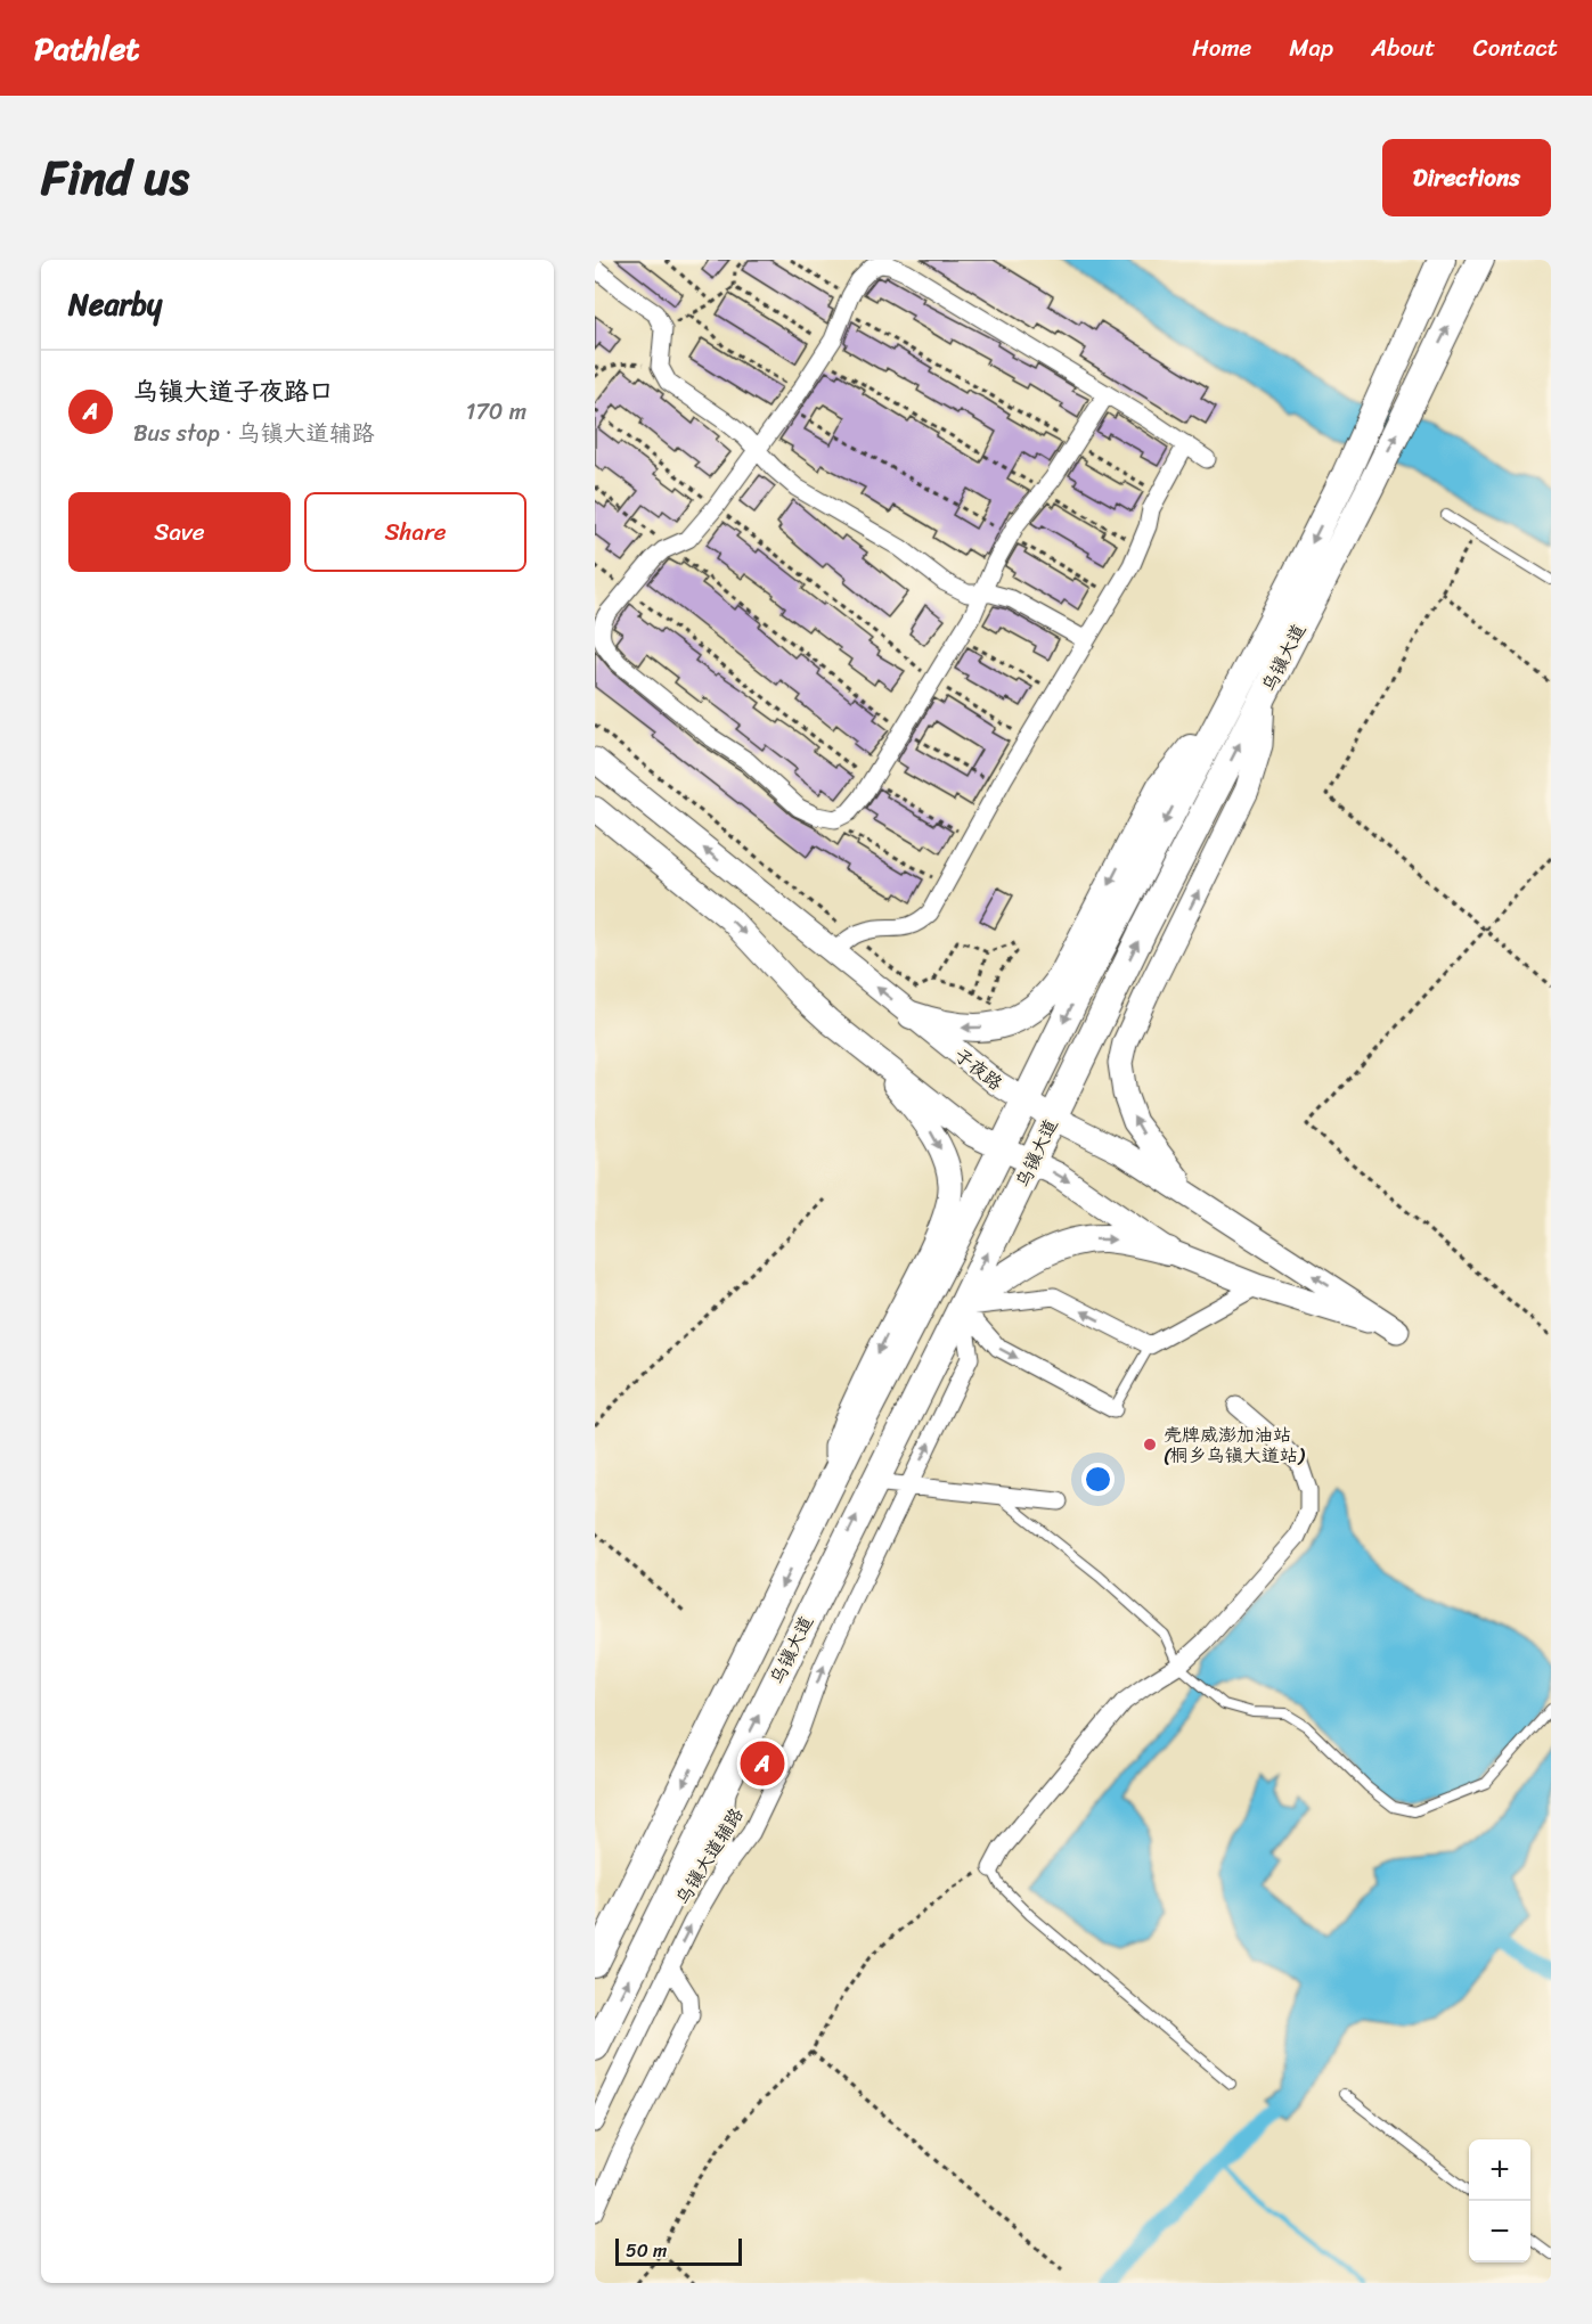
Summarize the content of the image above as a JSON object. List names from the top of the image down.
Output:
{
  "streets": {
    "main road": ["乌镇大道", "子夜路"],
    "street": ["乌镇大道辅路"]
  },
  "crossings": [
    ["乌镇大道", "子夜路"],
    ["乌镇大道", "乌镇大道辅路"]
  ],
  "one_way": ["乌镇大道辅路"],
  "places": ["壳牌威澎加油站 (桐乡乌镇大道站)"],
  "scale_bar": "50 m",
  "page": {
    "header": "Pathlet",
    "nav": [
      "Home",
      "Map",
      "About",
      "Contact"
    ],
    "title": "Find us",
    "buttons": [
      "Directions",
      ["Save", "Share"]
    ],
    "heading": "Nearby",
    "list": [
      {
        "mark": "A",
        "name": "乌镇大道子夜路口",
        "note": "Bus stop · 乌镇大道辅路",
        "value": "170 m"
      }
    ],
    "pins": "A",
    "map_buttons": ["+", "−"],
    "scale": "50 m"
  }
}
